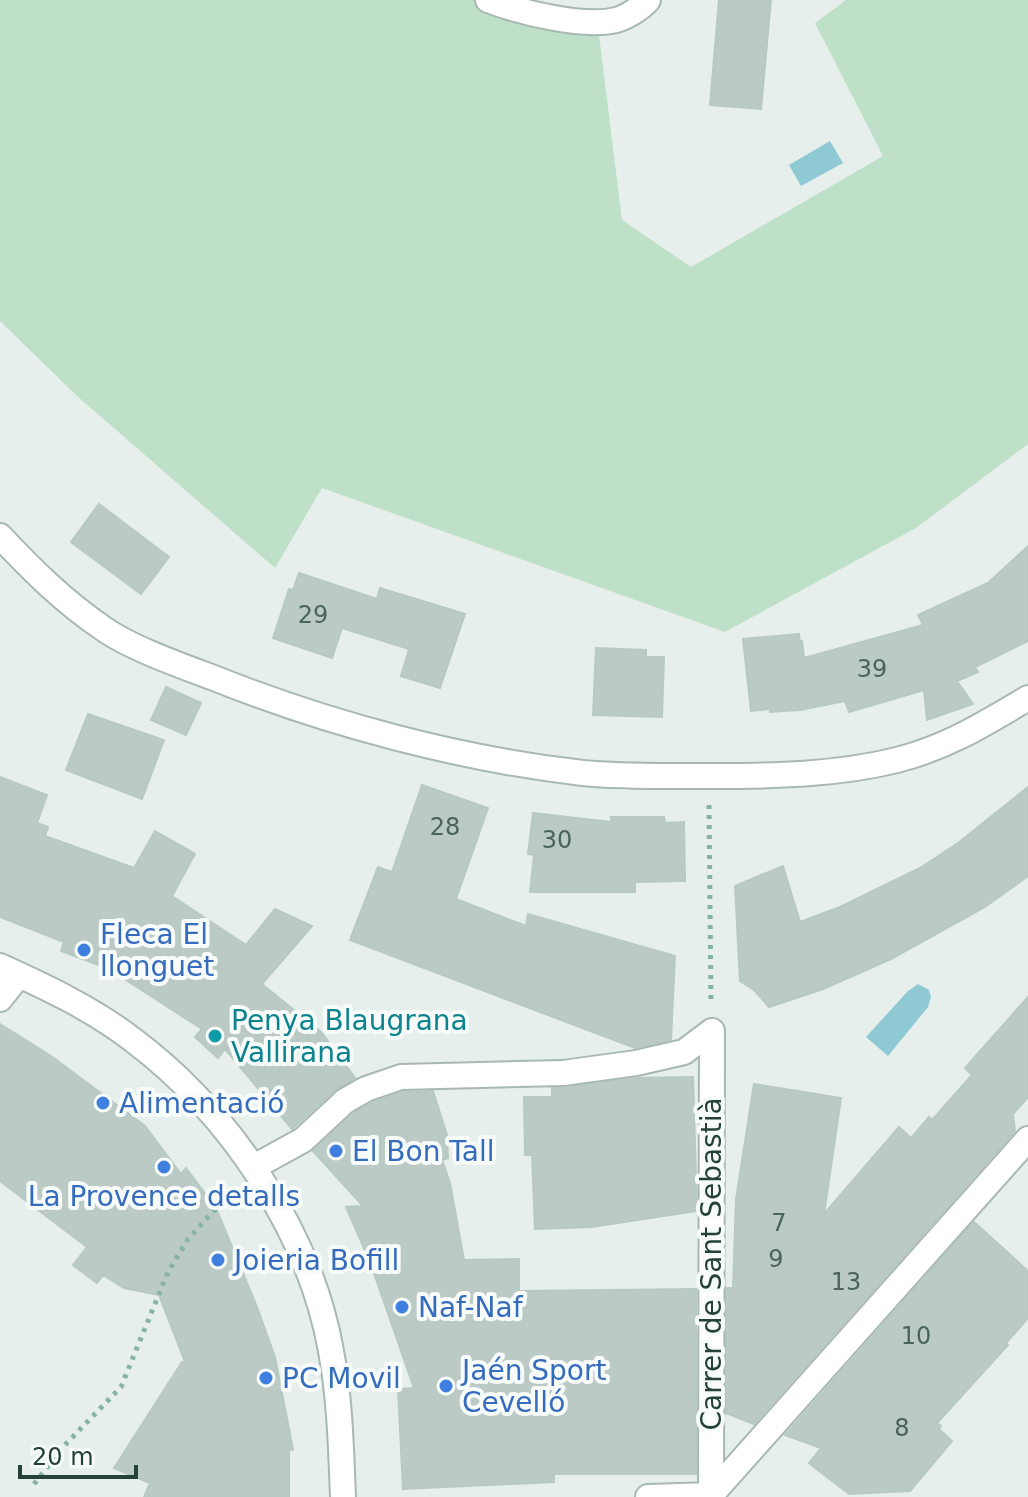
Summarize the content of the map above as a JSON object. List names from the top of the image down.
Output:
{
  "streets": {
    "street": ["Carrer de Sant Sebastià"]
  },
  "places": [
    "Fleca El llonguet",
    "Penya Blaugrana Vallirana",
    "Alimentació",
    "El Bon Tall",
    "La Provence detalls",
    "Joieria Bofill",
    "Naf-Naf",
    "PC Movil",
    "Jaén Sport Cevelló"
  ],
  "house_numbers": [
    "29",
    "39",
    "28",
    "30",
    "7",
    "9",
    "13",
    "10",
    "8"
  ],
  "scale_bar": "20 m"
}
